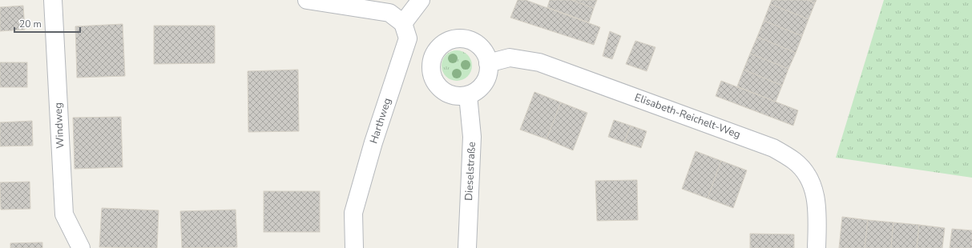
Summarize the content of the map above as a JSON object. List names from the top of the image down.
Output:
{
  "streets": {
    "street": [
      "Elisabeth-Reichelt-Weg",
      "Harthweg",
      "Windweg",
      "Dieselstraße"
    ]
  },
  "crossings": [
    ["Elisabeth-Reichelt-Weg", "Dieselstraße"]
  ],
  "scale_bar": "20 m"
}
